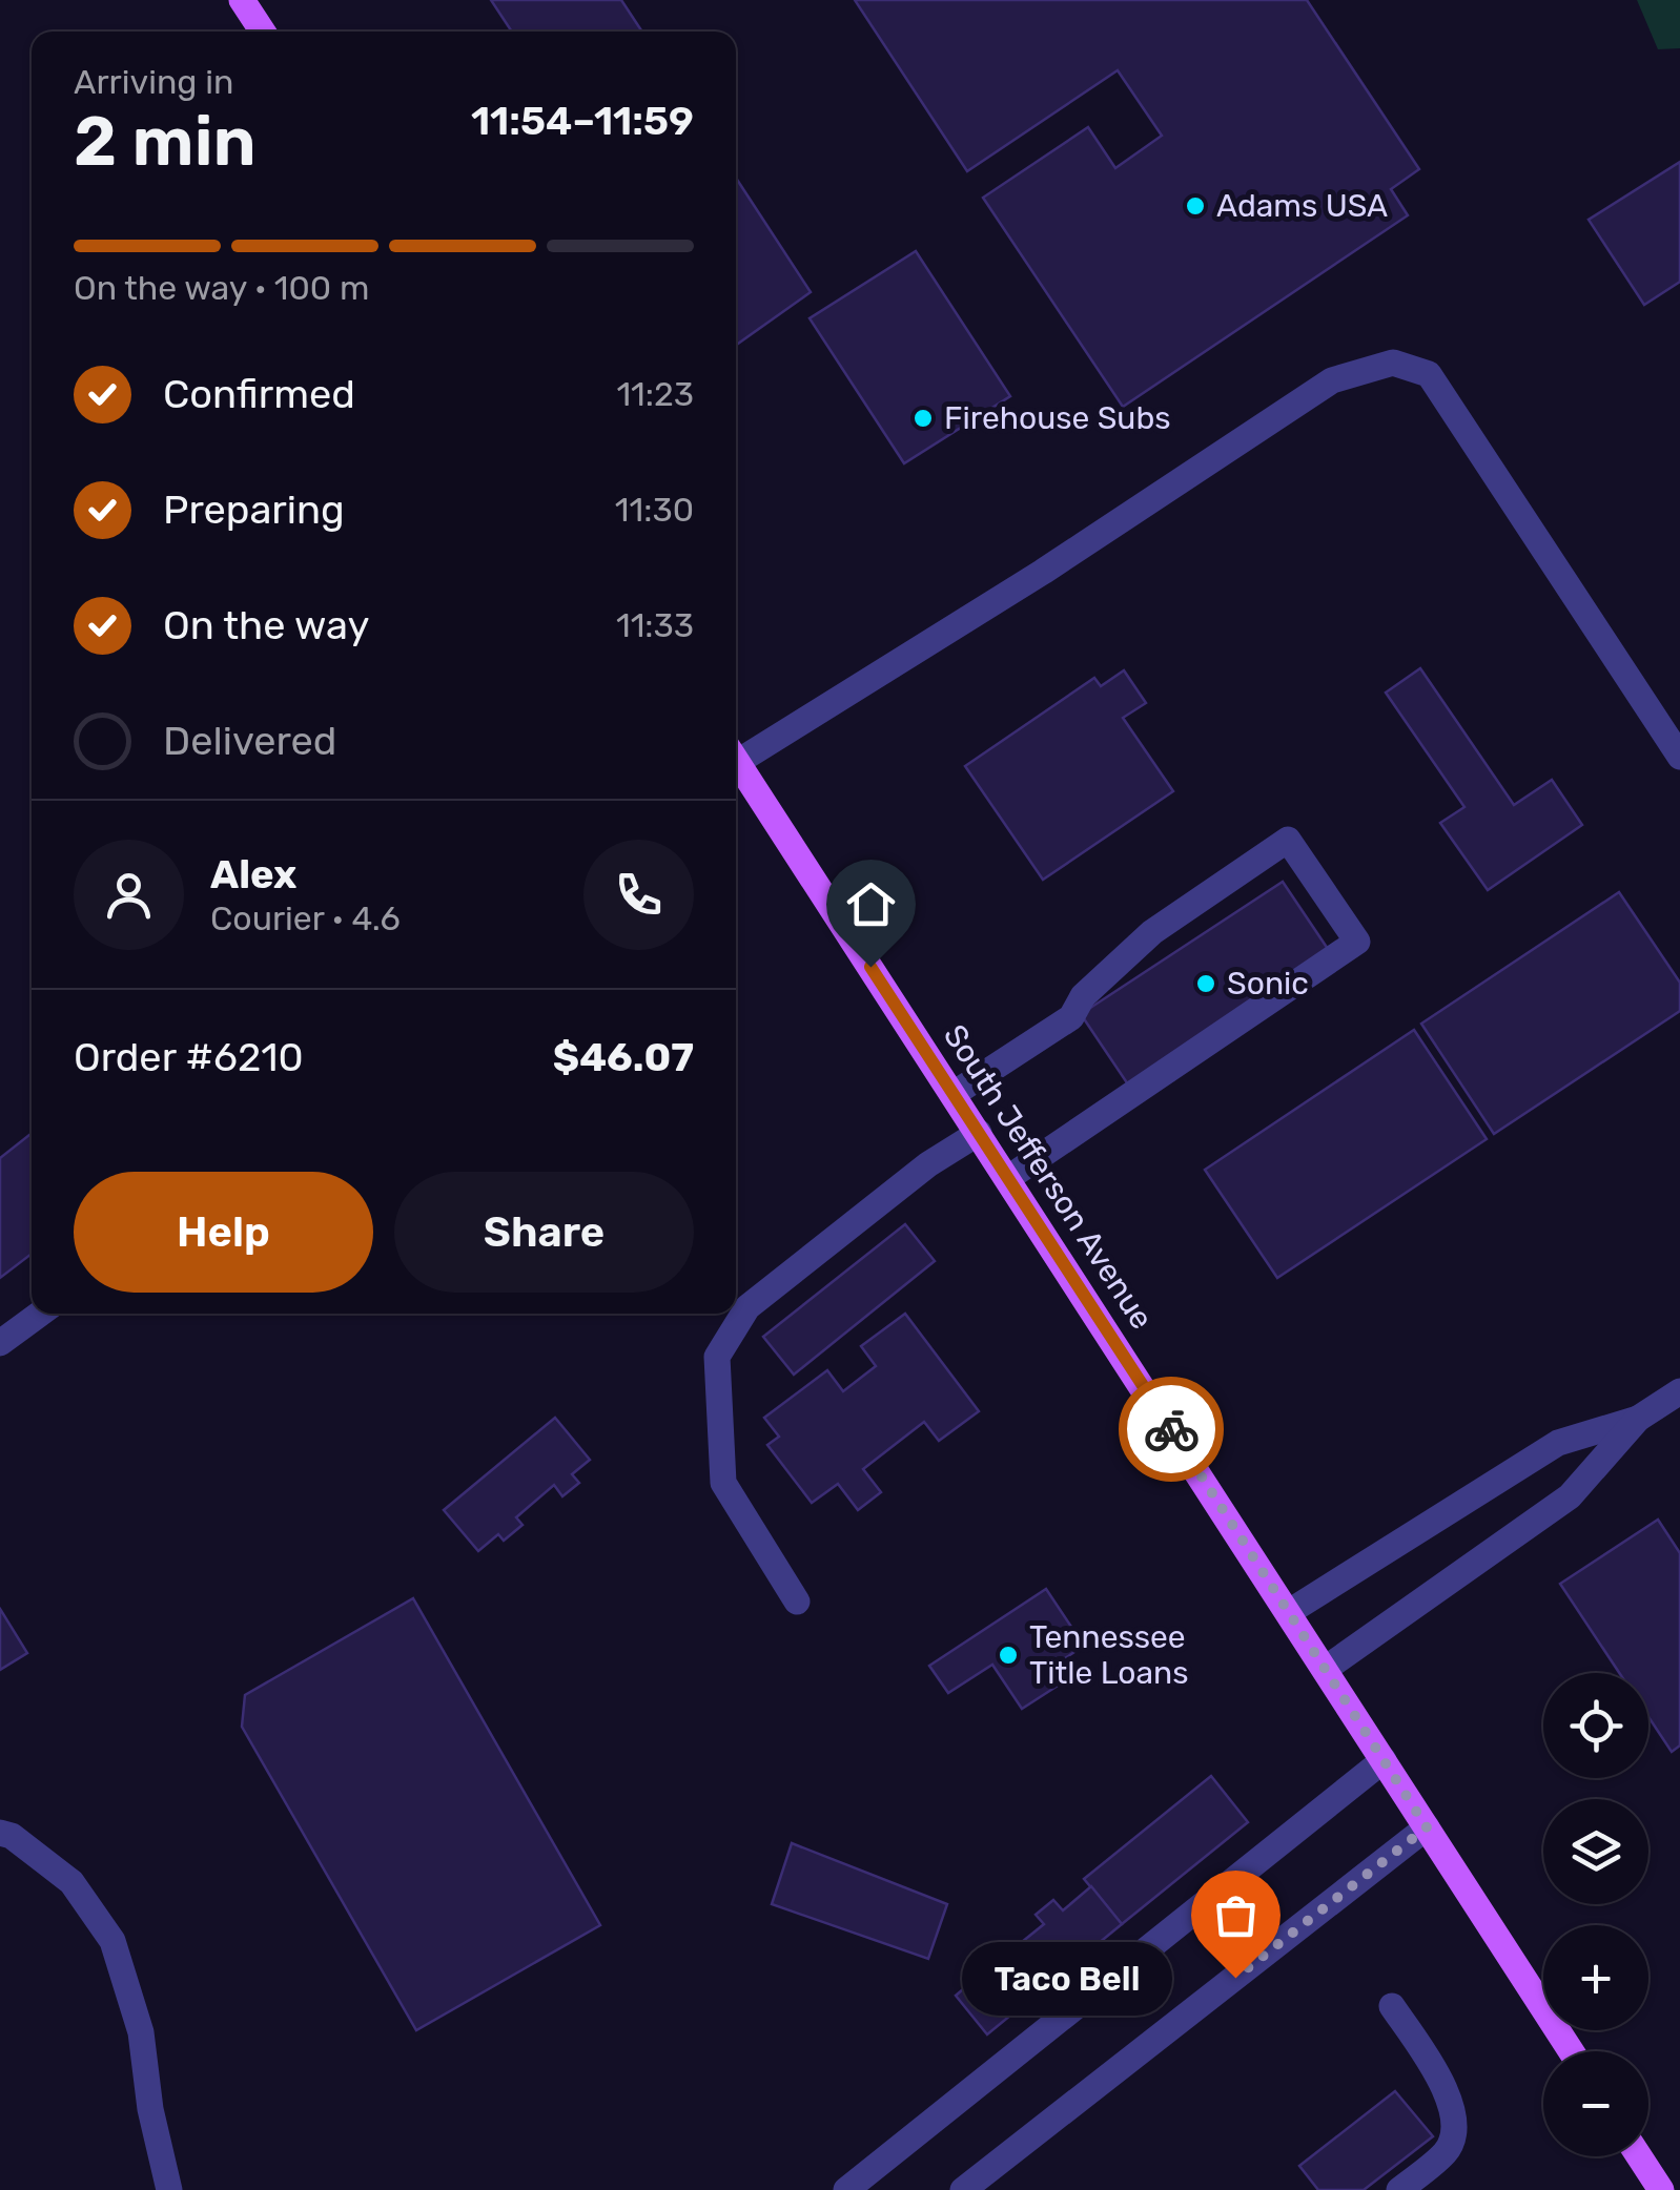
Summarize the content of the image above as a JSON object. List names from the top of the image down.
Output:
{
  "streets": {
    "main road": ["South Jefferson Avenue"]
  },
  "places": [
    "Adams USA",
    "Firehouse Subs",
    "Sonic",
    "Tennessee Title Loans",
    "Taco Bell"
  ],
  "page": {
    "heading": ["2 min", "Arriving in", "11:54–11:59"],
    "panel": [
      "Alex",
      "Courier · 4.6",
      "Order #6210",
      "$46.07"
    ],
    "bar": "On the way · 100 m",
    "list": [
      ["Confirmed", "11:23"],
      ["Preparing", "11:30"],
      ["On the way", "11:33"],
      "Delivered"
    ],
    "buttons": ["Help", "Share"],
    "map_buttons": ["+", "−"],
    "bubble": "Taco Bell"
  }
}
